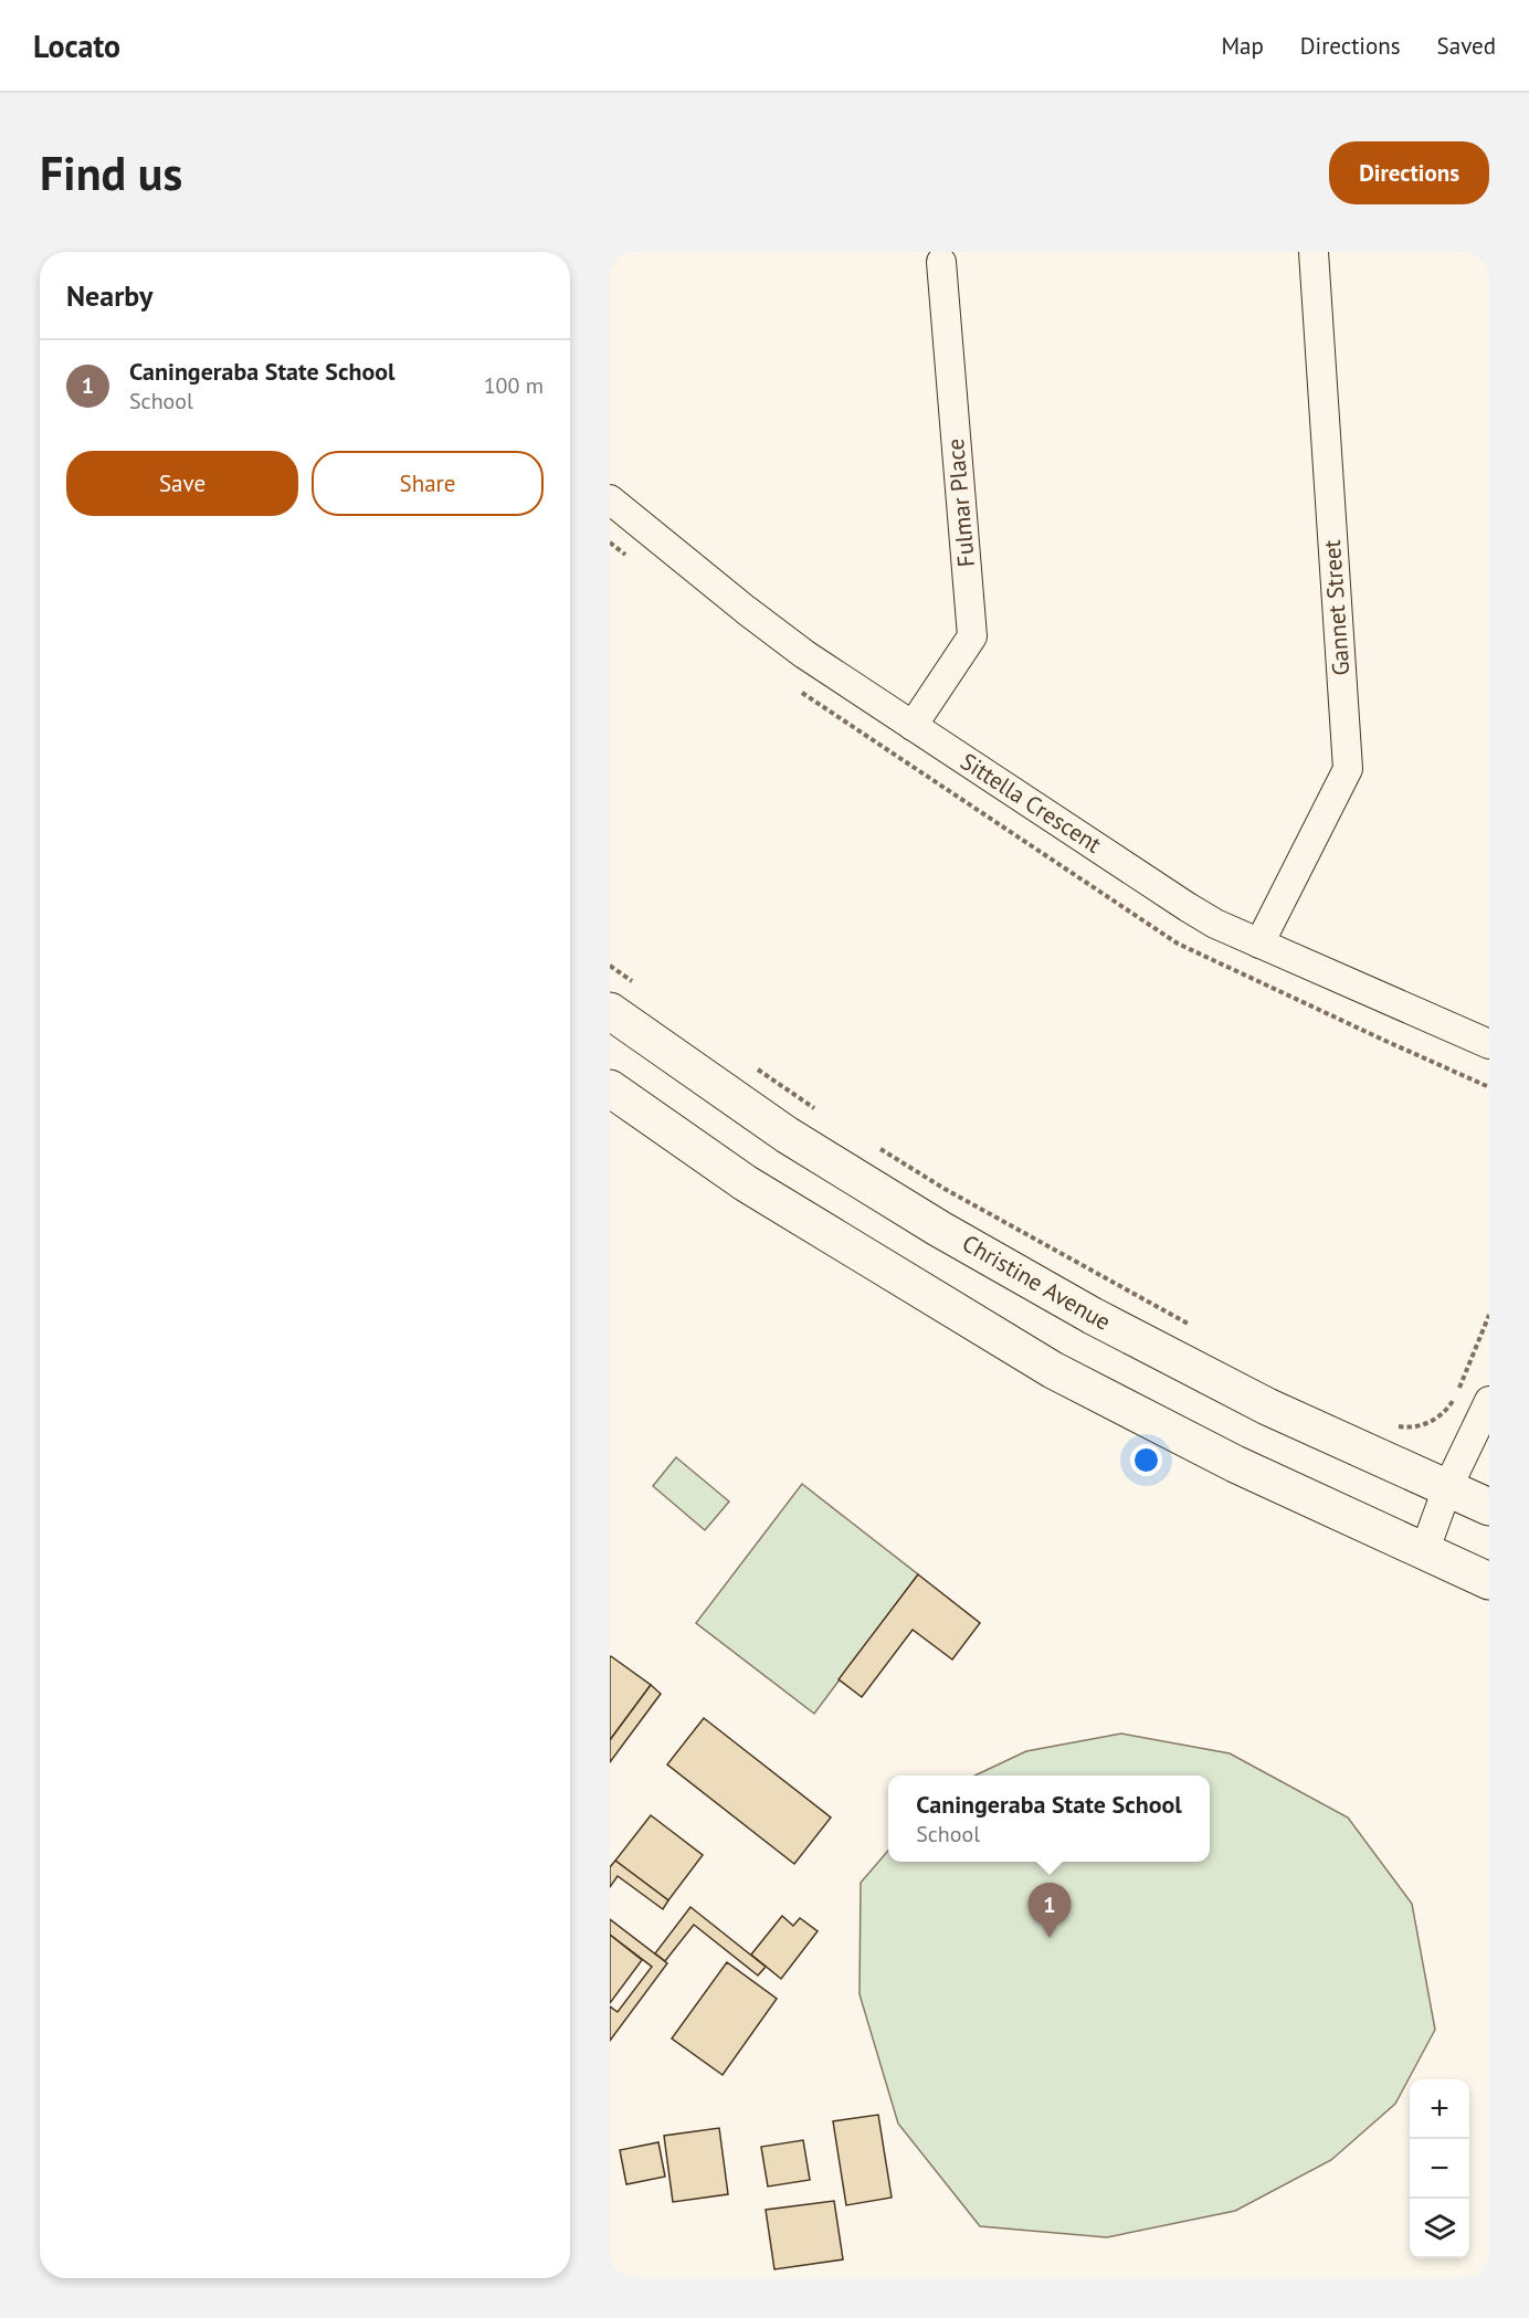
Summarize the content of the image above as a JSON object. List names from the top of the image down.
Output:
{
  "streets": {
    "street": [
      "Fulmar Place",
      "Gannet Street",
      "Sittella Crescent",
      "Christine Avenue"
    ]
  },
  "crossings": [
    ["Fulmar Place", "Sittella Crescent"],
    ["Gannet Street", "Sittella Crescent"]
  ],
  "page": {
    "header": "Locato",
    "nav": ["Map", "Directions", "Saved"],
    "buttons": [
      "Directions",
      ["Save", "Share"]
    ],
    "title": "Find us",
    "heading": "Nearby",
    "list": [
      {
        "mark": "1",
        "name": "Caningeraba State School",
        "note": "School",
        "value": "100 m"
      }
    ],
    "popup": ["Caningeraba State School", "School"],
    "pins": "1",
    "map_buttons": ["+", "−"]
  }
}
